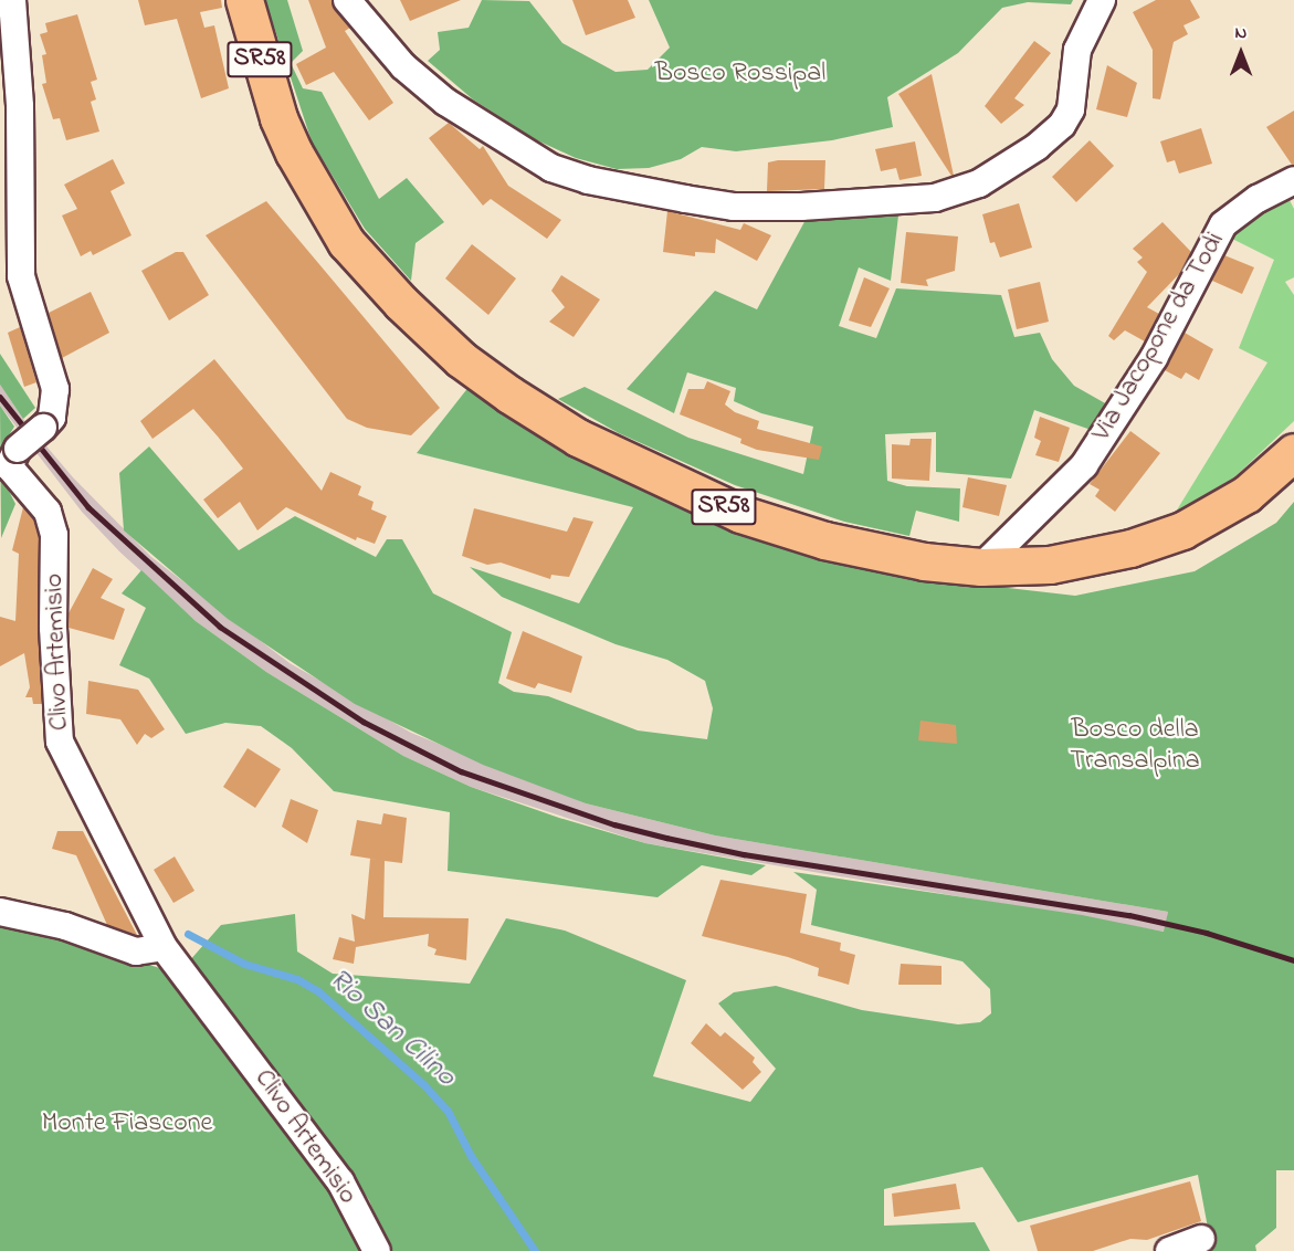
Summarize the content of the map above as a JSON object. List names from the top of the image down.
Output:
{
  "streets": {
    "main road": ["SR58"],
    "street": ["Via Jacopone da Todi", "Clivo Artemisio"]
  },
  "crossings": [
    ["SR58", "Via Jacopone da Todi"]
  ],
  "water": ["Rio San Cilino"],
  "parks": ["Bosco Rossipal", "Bosco della Transalpina", "Monte Fiascone"],
  "north": "top"
}
